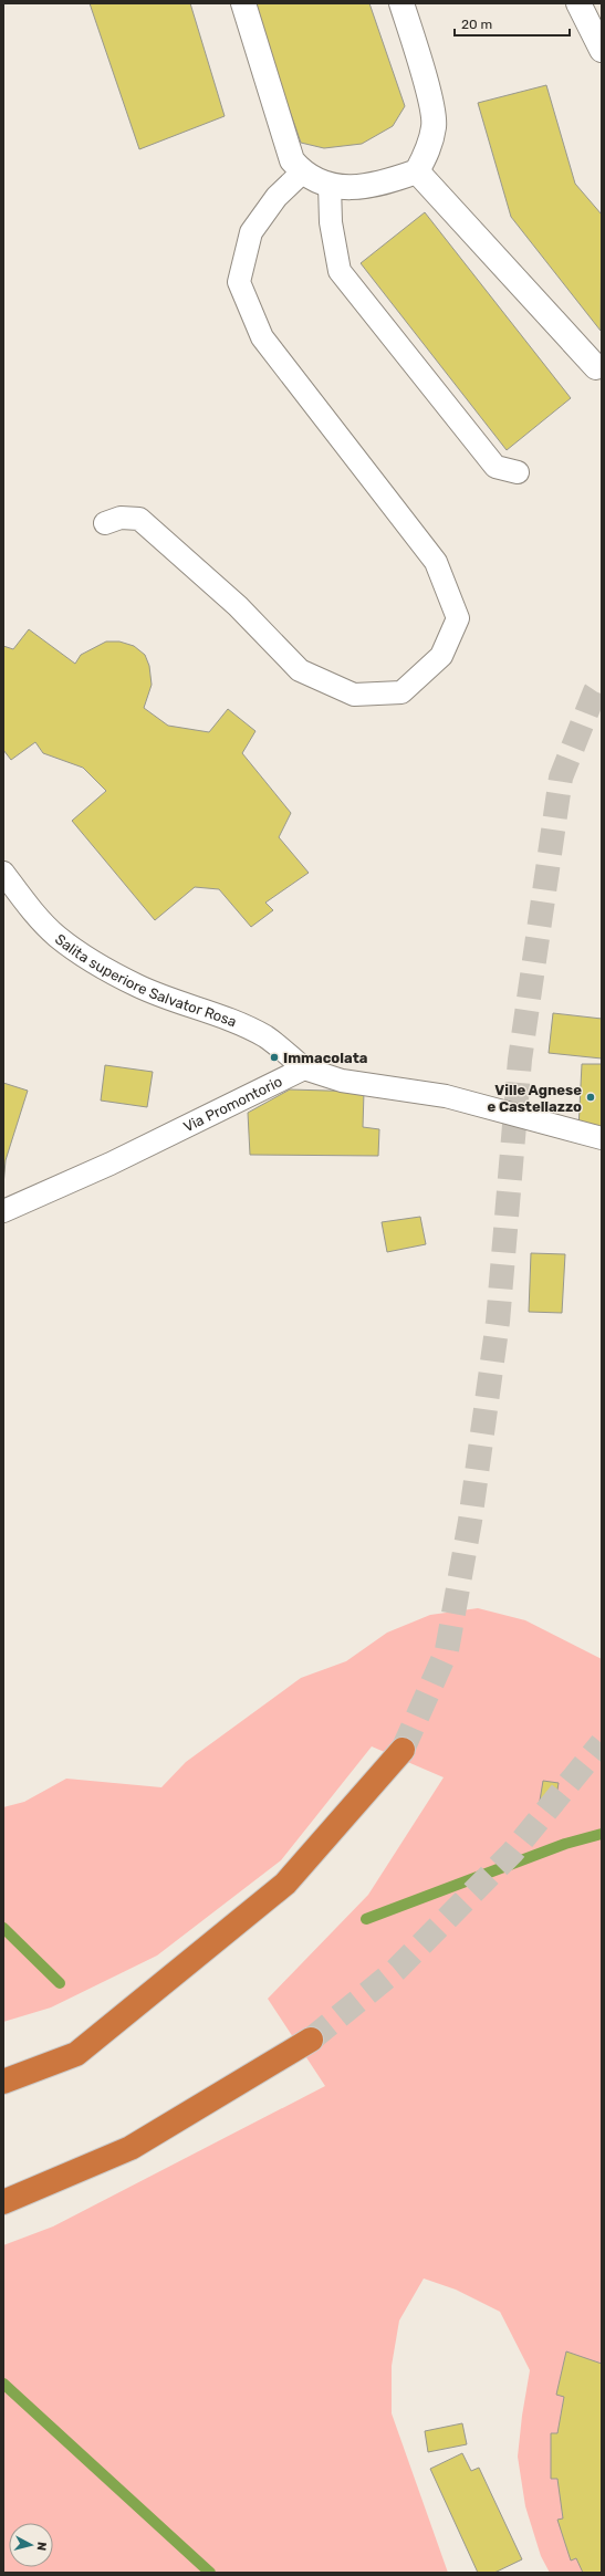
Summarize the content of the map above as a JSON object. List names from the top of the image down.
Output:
{
  "streets": {
    "lane": ["Salita superiore Salvator Rosa", "Via Promontorio"]
  },
  "crossings": [
    ["Salita superiore Salvator Rosa", "Via Promontorio"]
  ],
  "places": ["Immacolata", "Ville Agnese e Castellazzo"],
  "scale_bar": "20 m",
  "north": "right"
}
